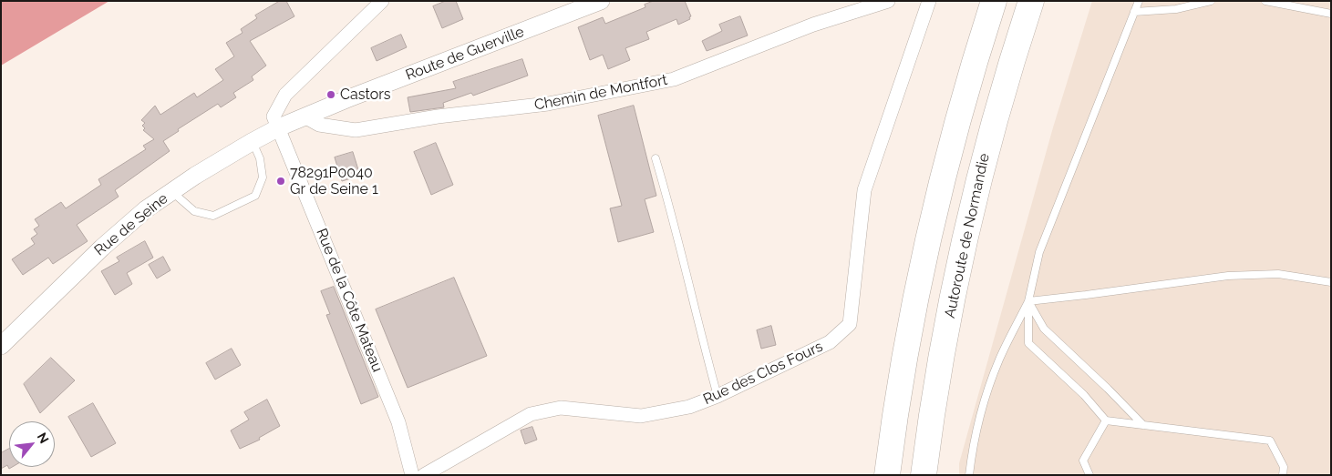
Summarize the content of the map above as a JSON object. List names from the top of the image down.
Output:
{
  "streets": {
    "highway": ["Autoroute de Normandie"],
    "street": [
      "Route de Guerville",
      "Chemin de Montfort",
      "Rue de Seine",
      "Rue de la Côte Mateau",
      "Rue des Clos Fours"
    ]
  },
  "crossings": [
    ["Route de Guerville", "Chemin de Montfort"],
    ["Route de Guerville", "Rue de Seine"],
    ["Route de Guerville", "Rue de la Côte Mateau"],
    ["Rue de Seine", "Rue de la Côte Mateau"]
  ],
  "places": ["Castors", "78291P0040 Gr de Seine 1"],
  "north": "top right"
}
